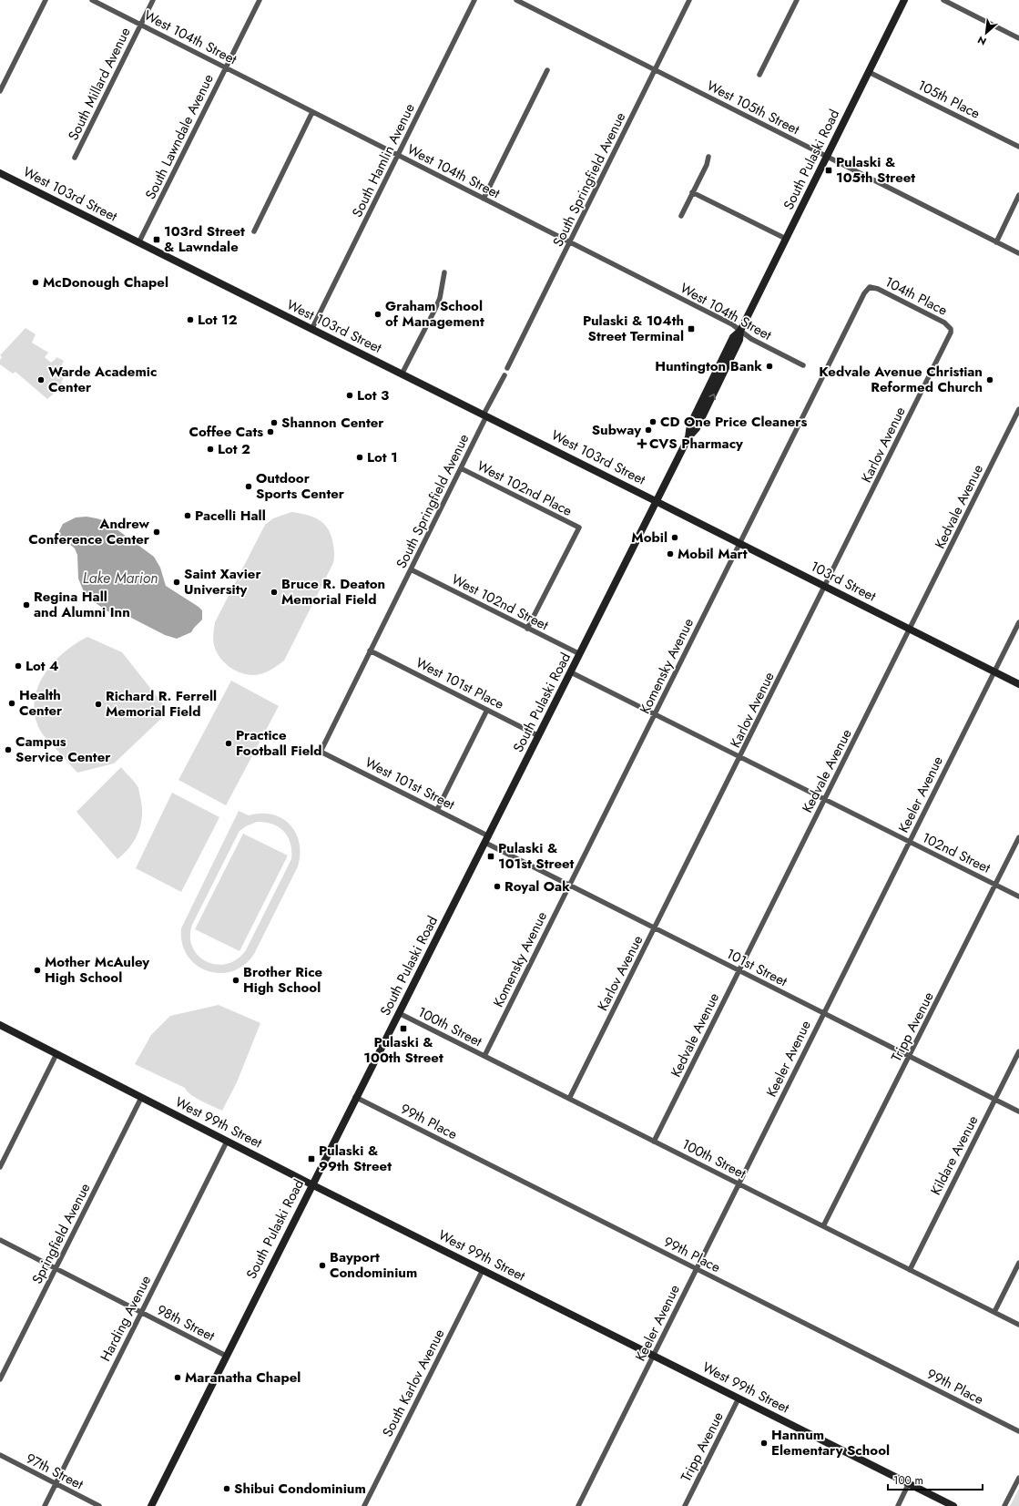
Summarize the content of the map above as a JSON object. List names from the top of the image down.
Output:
{
  "streets": {
    "main road": [
      "South Pulaski Road",
      "West 103rd Street",
      "103rd Street",
      "West 99th Street"
    ],
    "street": [
      "West 104th Street",
      "South Millard Avenue",
      "105th Place",
      "West 105th Street",
      "South Lawndale Avenue",
      "South Hamlin Avenue",
      "South Springfield Avenue",
      "104th Place",
      "Karlov Avenue",
      "West 102nd Place",
      "Kedvale Avenue",
      "West 102nd Street",
      "Komensky Avenue",
      "West 101st Place",
      "West 101st Street",
      "Keeler Avenue",
      "102nd Street",
      "101st Street",
      "100th Street",
      "Tripp Avenue",
      "99th Place",
      "Kildare Avenue",
      "Springfield Avenue",
      "Harding Avenue",
      "98th Street",
      "South Karlov Avenue",
      "97th Street"
    ]
  },
  "crossings": [
    ["West 104th Street", "South Millard Avenue"],
    ["West 104th Street", "South Lawndale Avenue"],
    ["West 104th Street", "South Pulaski Road"],
    ["West 104th Street", "South Hamlin Avenue"],
    ["West 104th Street", "South Springfield Avenue"],
    ["105th Place", "South Pulaski Road"],
    ["West 105th Street", "South Pulaski Road"],
    ["West 105th Street", "South Springfield Avenue"],
    ["South Lawndale Avenue", "West 103rd Street"],
    ["South Pulaski Road", "West 103rd Street"],
    ["South Pulaski Road", "103rd Street"],
    ["South Pulaski Road", "West 102nd Street"],
    ["South Pulaski Road", "West 101st Place"],
    ["South Pulaski Road", "West 101st Street"],
    ["South Pulaski Road", "102nd Street"],
    ["South Pulaski Road", "101st Street"],
    ["South Pulaski Road", "100th Street"],
    ["South Pulaski Road", "99th Place"],
    ["South Pulaski Road", "West 99th Street"],
    ["South Pulaski Road", "98th Street"],
    ["South Hamlin Avenue", "West 103rd Street"],
    ["South Springfield Avenue", "West 103rd Street"],
    ["South Springfield Avenue", "West 102nd Place"],
    ["South Springfield Avenue", "West 102nd Street"],
    ["South Springfield Avenue", "West 101st Place"],
    ["South Springfield Avenue", "West 101st Street"],
    ["West 103rd Street", "103rd Street"],
    ["104th Place", "Karlov Avenue"],
    ["104th Place", "Komensky Avenue"],
    ["Karlov Avenue", "103rd Street"],
    ["Karlov Avenue", "102nd Street"],
    ["Karlov Avenue", "101st Street"],
    ["Karlov Avenue", "100th Street"],
    ["West 102nd Place", "West 102nd Street"],
    ["Kedvale Avenue", "103rd Street"],
    ["Kedvale Avenue", "102nd Street"],
    ["Kedvale Avenue", "101st Street"],
    ["Kedvale Avenue", "100th Street"],
    ["103rd Street", "Komensky Avenue"],
    ["103rd Street", "Keeler Avenue"],
    ["Komensky Avenue", "102nd Street"],
    ["Komensky Avenue", "101st Street"],
    ["Komensky Avenue", "100th Street"],
    ["West 101st Street", "101st Street"],
    ["Keeler Avenue", "102nd Street"],
    ["Keeler Avenue", "101st Street"],
    ["Keeler Avenue", "100th Street"],
    ["Keeler Avenue", "99th Place"],
    ["Keeler Avenue", "West 99th Street"],
    ["102nd Street", "Tripp Avenue"],
    ["101st Street", "Tripp Avenue"],
    ["101st Street", "Kildare Avenue"],
    ["100th Street", "Tripp Avenue"],
    ["100th Street", "Kildare Avenue"],
    ["Tripp Avenue", "West 99th Street"],
    ["West 99th Street", "Springfield Avenue"],
    ["West 99th Street", "Harding Avenue"],
    ["West 99th Street", "South Karlov Avenue"],
    ["Springfield Avenue", "98th Street"],
    ["Harding Avenue", "98th Street"],
    ["Harding Avenue", "97th Street"]
  ],
  "water": ["Lake Marion"],
  "places": {
    "transit": [
      "Pulaski & 105th Street",
      "103rd Street & Lawndale",
      "Pulaski & 104th Street Terminal",
      "Pulaski & 101st Street",
      "Pulaski & 100th Street",
      "Pulaski & 99th Street"
    ],
    "other": [
      "McDonough Chapel",
      "Graham School of Management",
      "Lot 12",
      "Huntington Bank",
      "Warde Academic Center",
      "Kedvale Avenue Christian Reformed Church",
      "Lot 3",
      "CD One Price Cleaners",
      "Shannon Center",
      "Subway",
      "Coffee Cats",
      "Lot 2",
      "Lot 1",
      "Outdoor Sports Center",
      "Pacelli Hall",
      "Andrew Conference Center",
      "Mobil",
      "Mobil Mart",
      "Saint Xavier University",
      "Bruce R. Deaton Memorial Field",
      "Regina Hall and Alumni Inn",
      "Lot 4",
      "Health Center",
      "Richard R. Ferrell Memorial Field",
      "Practice Football Field",
      "Campus Service Center",
      "Royal Oak",
      "Mother McAuley High School",
      "Brother Rice High School",
      "Bayport Condominium",
      "Maranatha Chapel",
      "Hannum Elementary School",
      "Shibui Condominium"
    ],
    "health": ["CVS Pharmacy"]
  },
  "scale_bar": "100 m",
  "north": "bottom left"
}
